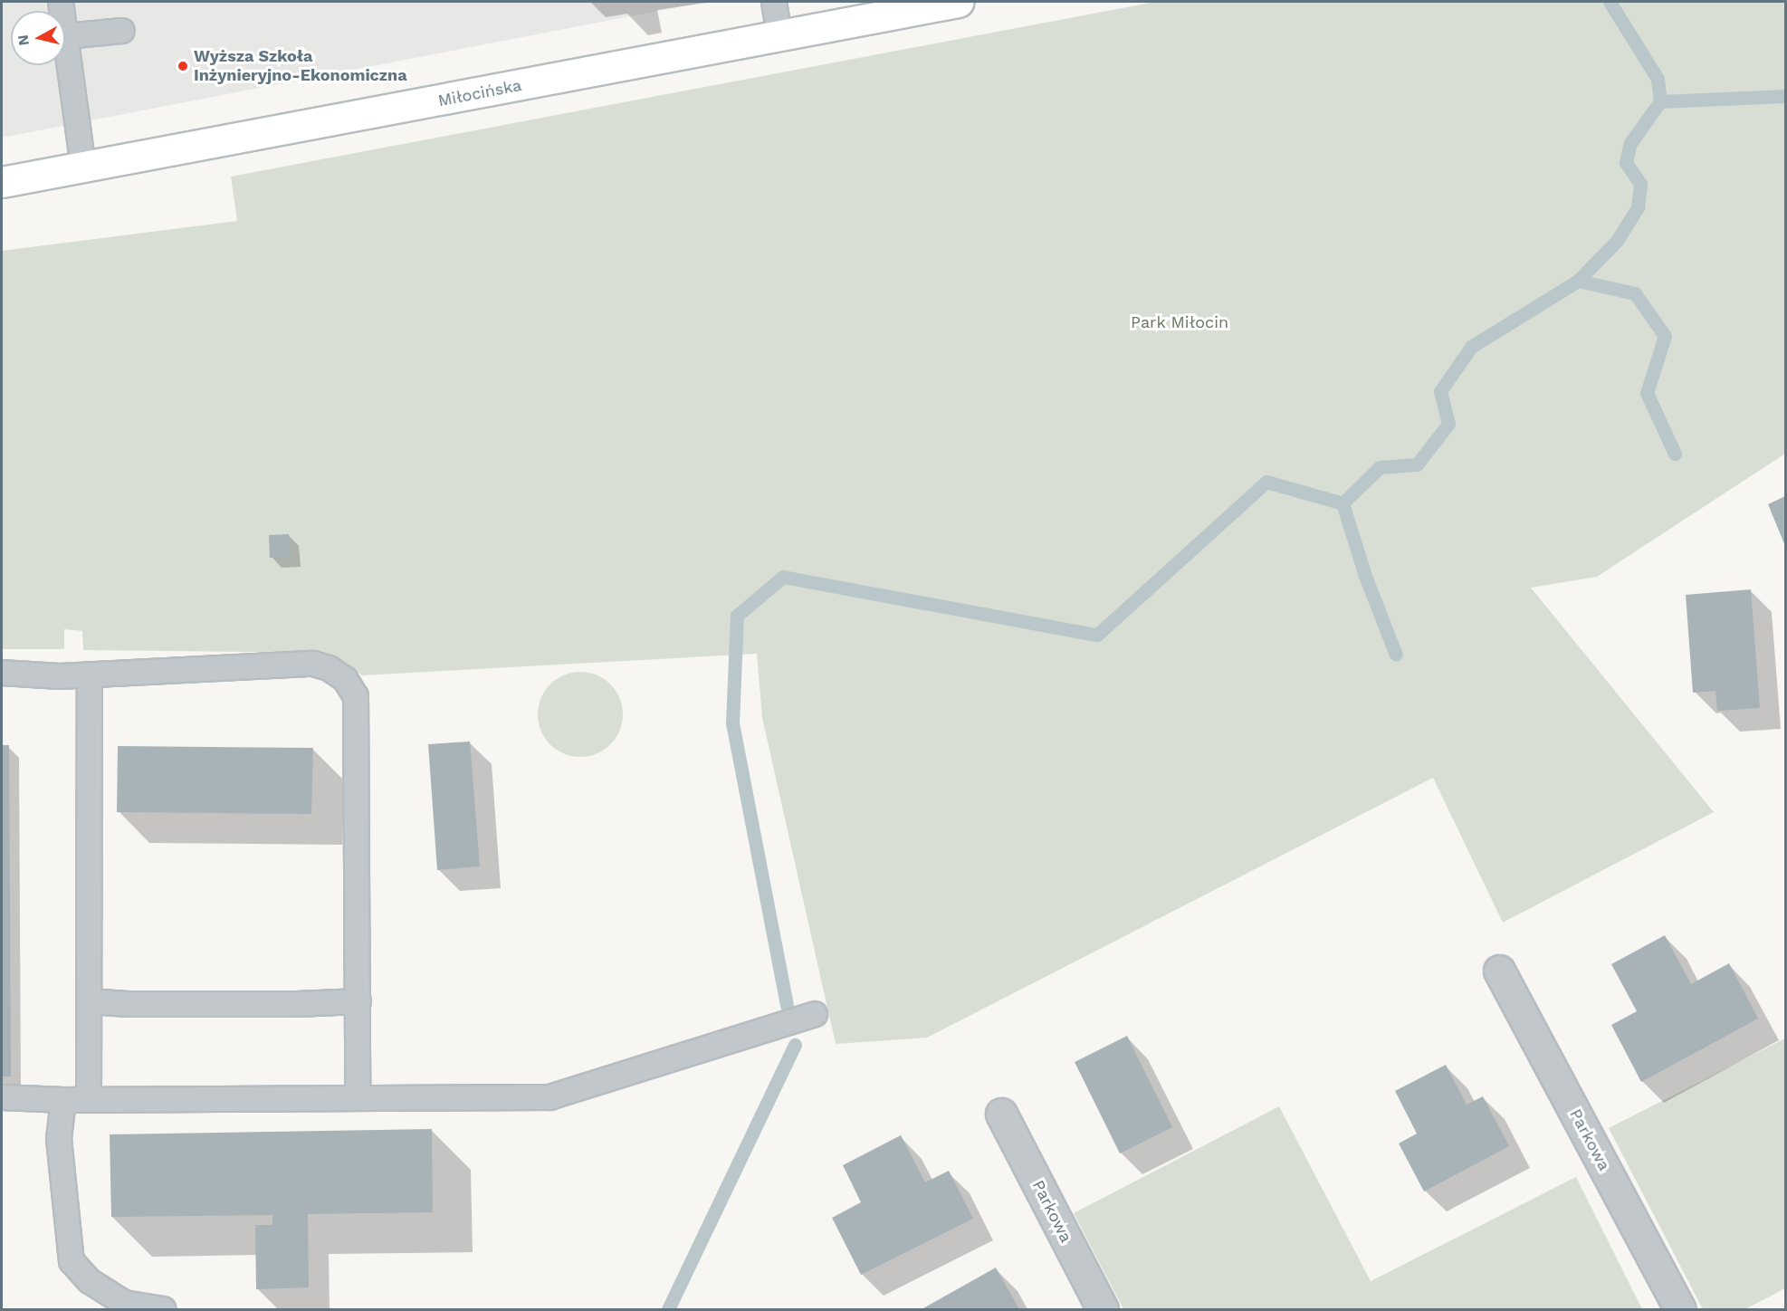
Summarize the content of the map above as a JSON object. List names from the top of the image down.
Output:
{
  "streets": {
    "street": ["Miłocińska", "Parkowa"]
  },
  "parks": ["Park Miłocin"],
  "places": ["Wyższa Szkoła Inżynieryjno-Ekonomiczna"],
  "north": "left"
}
